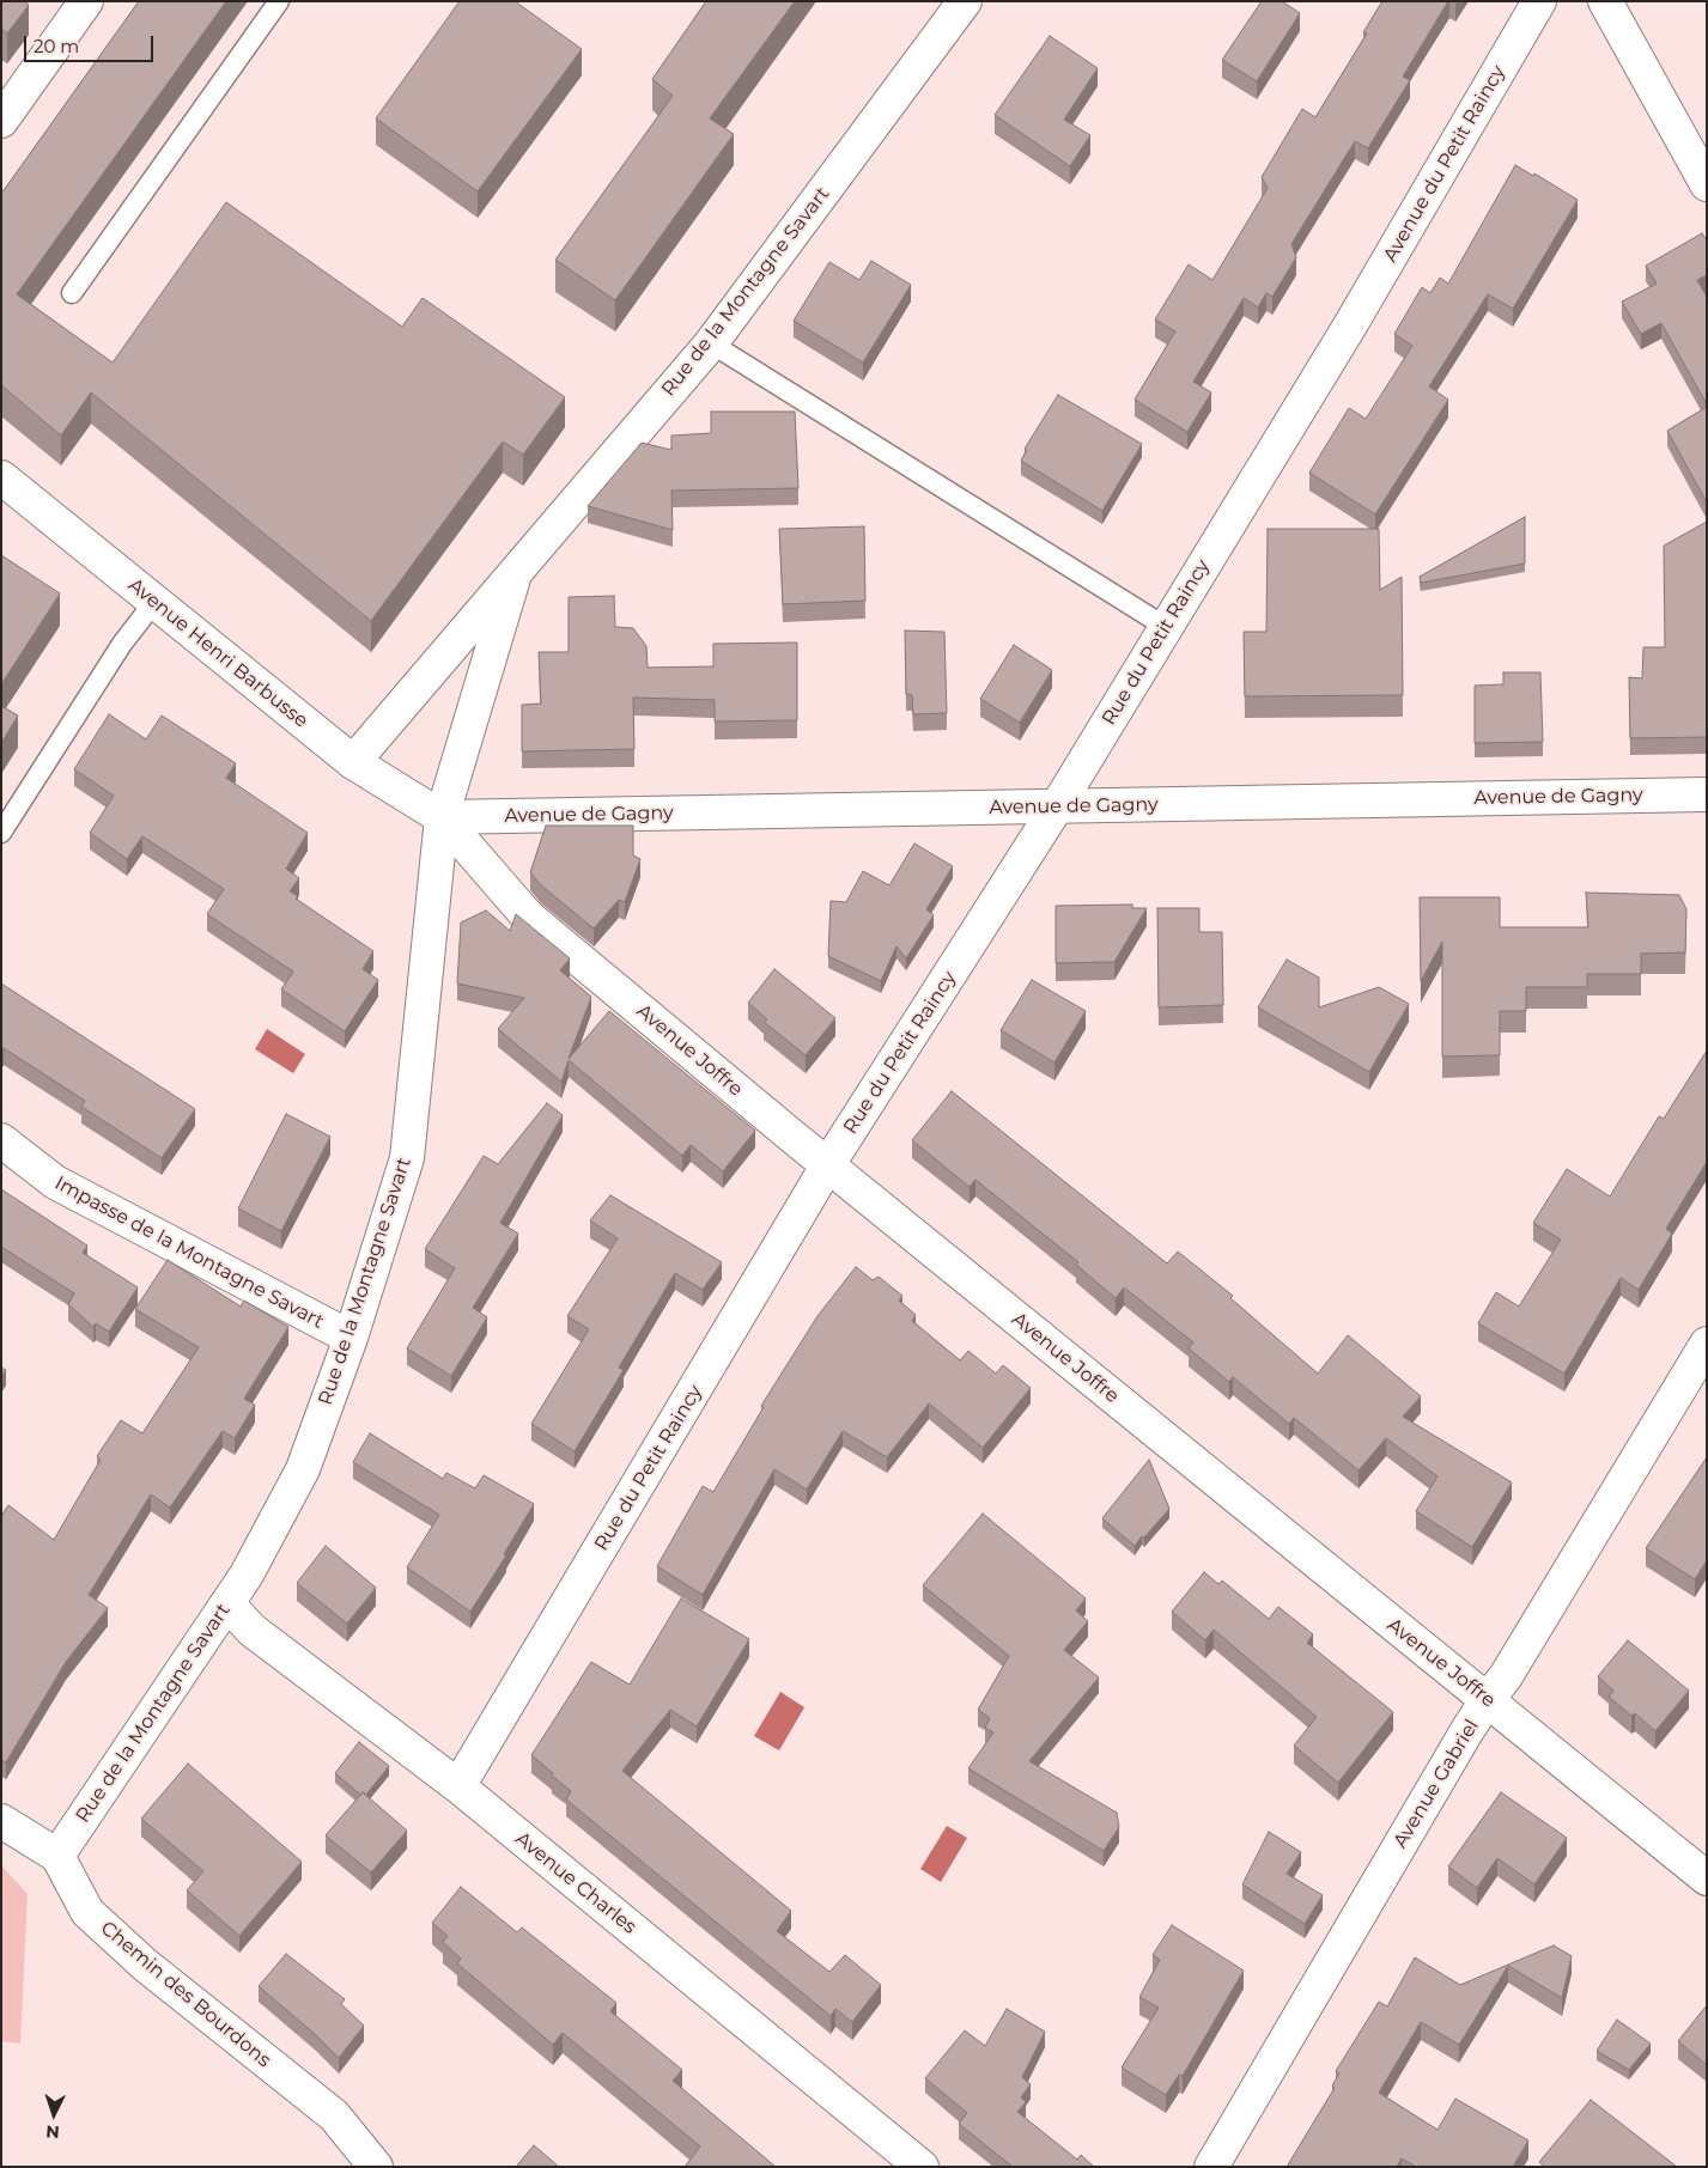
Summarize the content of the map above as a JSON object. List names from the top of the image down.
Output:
{
  "streets": {
    "street": [
      "Avenue du Petit Raincy",
      "Rue de la Montagne Savart",
      "Rue du Petit Raincy",
      "Avenue Henri Barbusse",
      "Avenue de Gagny",
      "Avenue Joffre",
      "Impasse de la Montagne Savart",
      "Avenue Gabriel",
      "Avenue Charles",
      "Chemin des Bourdons"
    ]
  },
  "crossings": [
    ["Avenue du Petit Raincy", "Rue du Petit Raincy"],
    ["Rue de la Montagne Savart", "Avenue Henri Barbusse"],
    ["Rue de la Montagne Savart", "Avenue de Gagny"],
    ["Rue de la Montagne Savart", "Avenue Joffre"],
    ["Rue de la Montagne Savart", "Impasse de la Montagne Savart"],
    ["Rue de la Montagne Savart", "Avenue Charles"],
    ["Rue de la Montagne Savart", "Chemin des Bourdons"],
    ["Rue du Petit Raincy", "Avenue de Gagny"],
    ["Rue du Petit Raincy", "Avenue Joffre"],
    ["Rue du Petit Raincy", "Avenue Charles"],
    ["Avenue Henri Barbusse", "Avenue de Gagny"],
    ["Avenue Henri Barbusse", "Avenue Joffre"],
    ["Avenue de Gagny", "Avenue Joffre"],
    ["Avenue Joffre", "Avenue Gabriel"]
  ],
  "scale_bar": "20 m",
  "north": "bottom"
}
